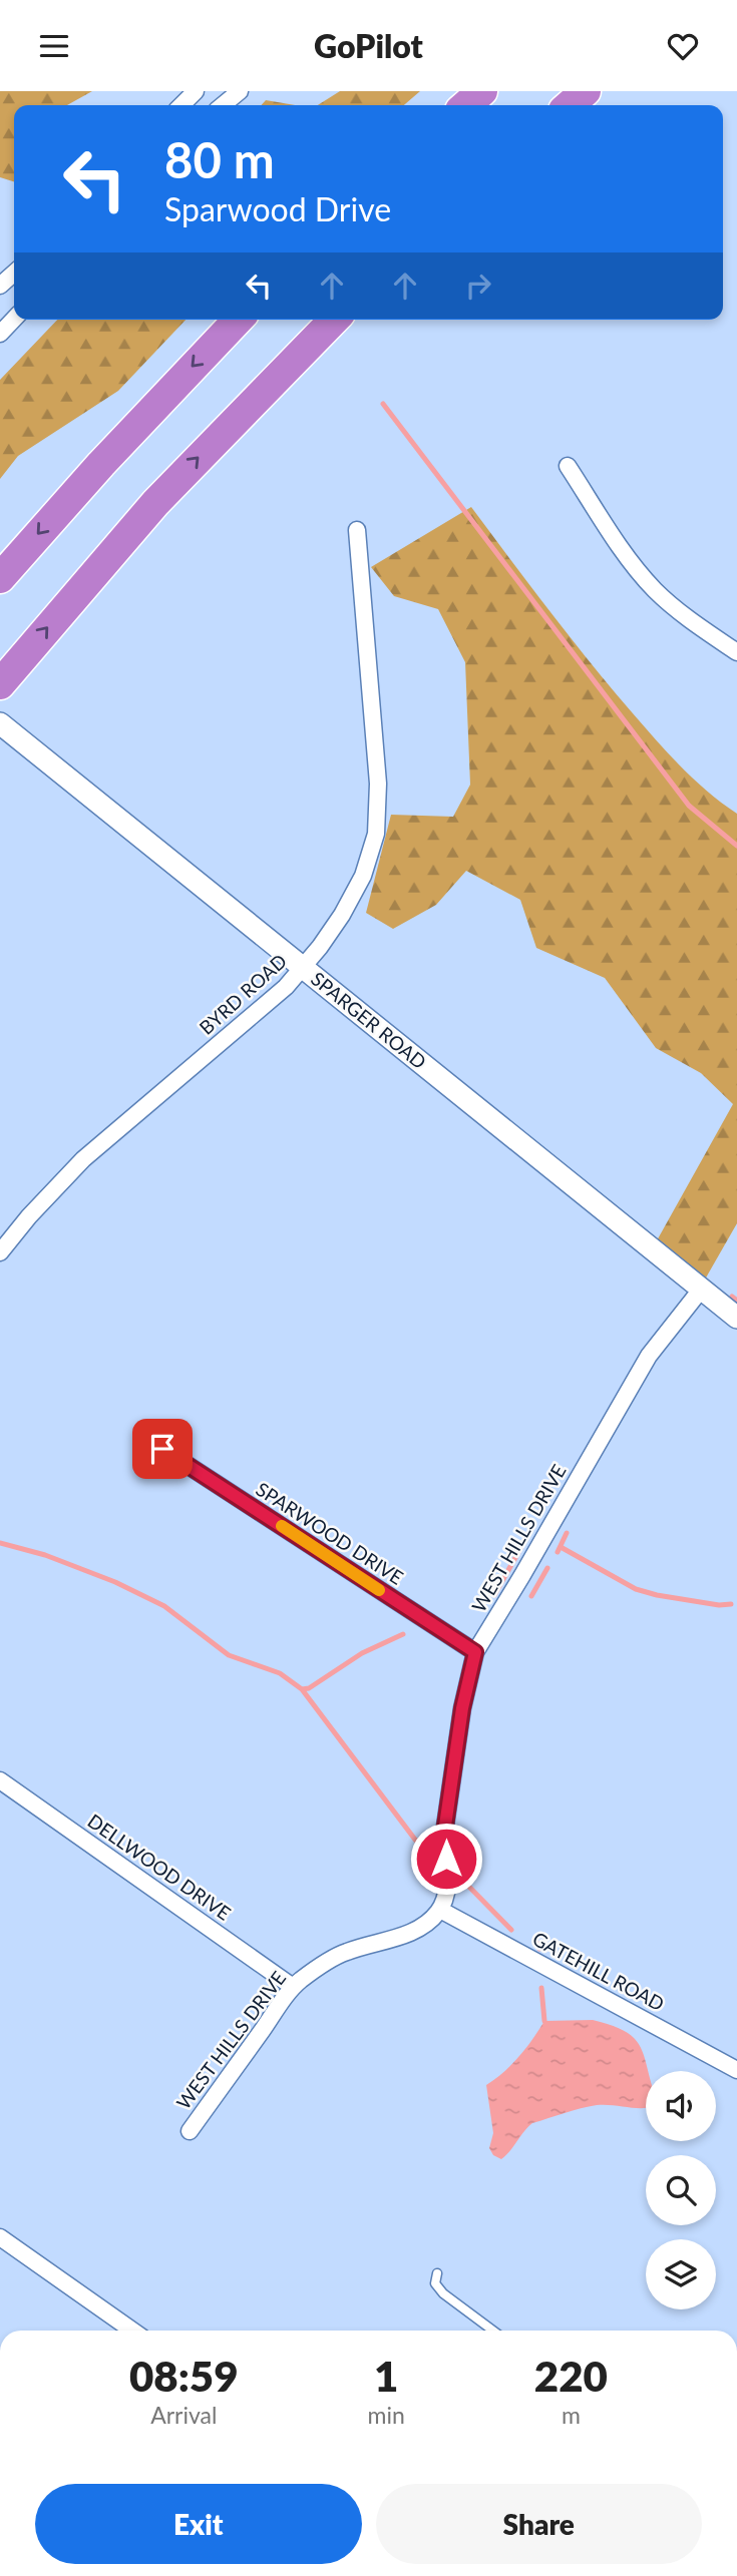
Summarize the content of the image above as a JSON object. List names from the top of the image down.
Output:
{
  "streets": {
    "street": [
      "BYRD ROAD",
      "SPARGER ROAD",
      "SPARWOOD DRIVE",
      "WEST HILLS DRIVE",
      "DELLWOOD DRIVE",
      "GATEHILL ROAD"
    ]
  },
  "crossings": [
    ["BYRD ROAD", "SPARGER ROAD"],
    ["SPARGER ROAD", "WEST HILLS DRIVE"],
    ["SPARWOOD DRIVE", "WEST HILLS DRIVE"],
    ["WEST HILLS DRIVE", "DELLWOOD DRIVE"],
    ["WEST HILLS DRIVE", "GATEHILL ROAD"]
  ],
  "page": {
    "header": "GoPilot",
    "turn": ["80 m", "Sparwood Drive"],
    "eta": [
      "08:59",
      "Arrival",
      "1",
      "min",
      "220",
      "m"
    ],
    "buttons": ["Exit", "Share"]
  }
}
